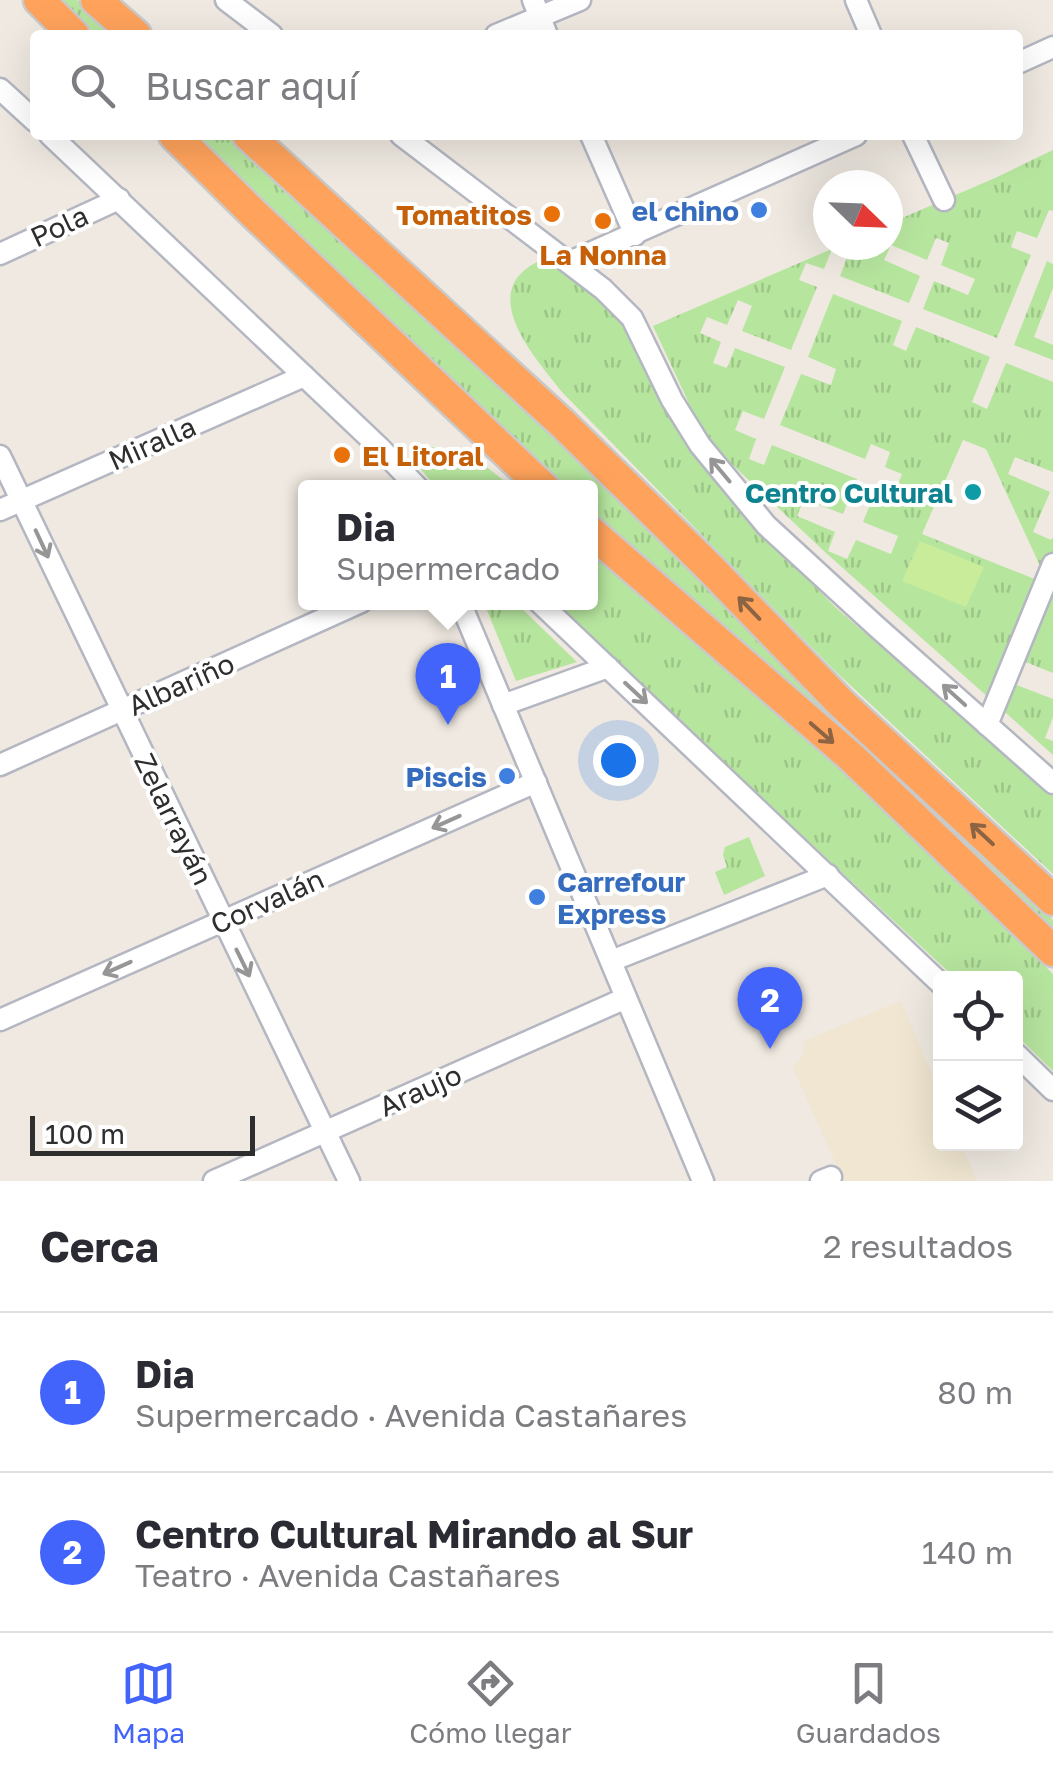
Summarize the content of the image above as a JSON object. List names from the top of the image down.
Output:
{
  "streets": {
    "street": [
      "Pola",
      "Miralla",
      "Albariño",
      "Zelarrayán",
      "Corvalán",
      "Araujo"
    ]
  },
  "crossings": [
    ["Miralla", "Zelarrayán"],
    ["Albariño", "Zelarrayán"],
    ["Zelarrayán", "Corvalán"],
    ["Zelarrayán", "Araujo"]
  ],
  "one_way": ["Zelarrayán", "Corvalán"],
  "places": [
    "el chino",
    "Tomatitos",
    "La Nonna",
    "El Litoral",
    "Centro Cultural",
    "Piscis",
    "Carrefour Express"
  ],
  "scale_bar": "100 m",
  "north": "bottom right",
  "page": {
    "search": "Buscar aquí",
    "popup": ["Dia", "Supermercado"],
    "pins": ["1", "2"],
    "scale": "100 m",
    "heading": ["Cerca", "2 resultados"],
    "list": [
      {
        "mark": "1",
        "name": "Dia",
        "note": "Supermercado · Avenida Castañares",
        "value": "80 m"
      },
      {
        "mark": "2",
        "name": "Centro Cultural Mirando al Sur",
        "note": "Teatro · Avenida Castañares",
        "value": "140 m"
      }
    ],
    "nav": ["Mapa", "Cómo llegar", "Guardados"]
  }
}
